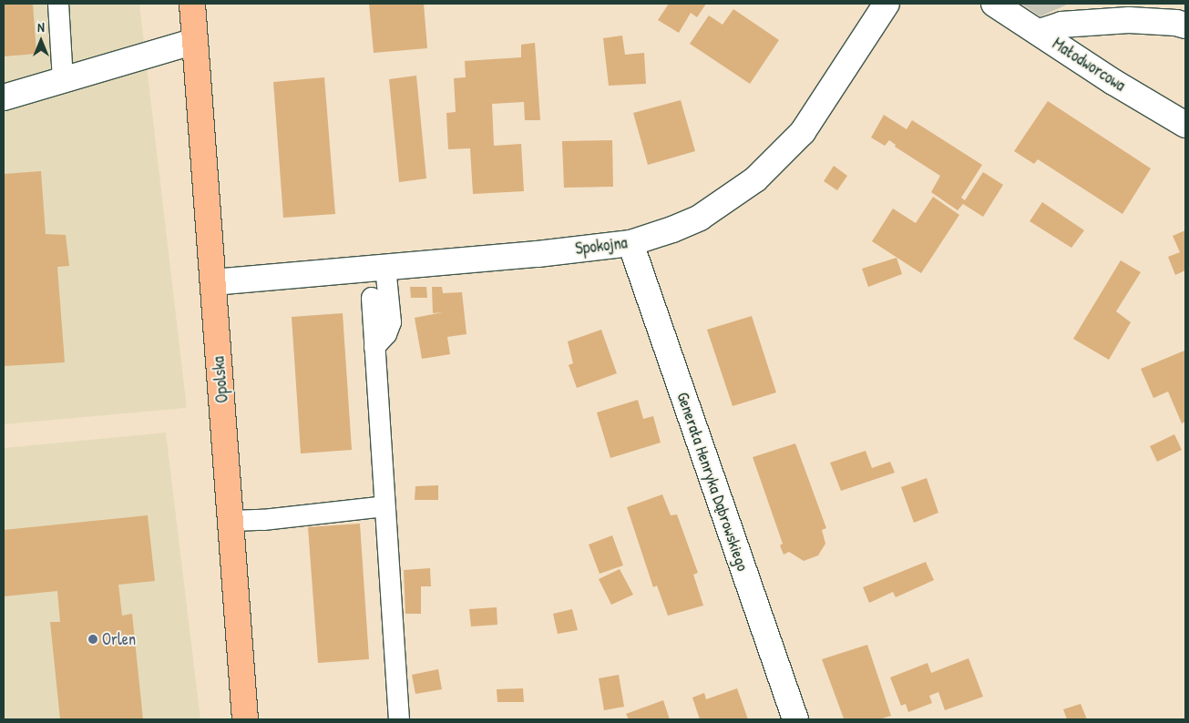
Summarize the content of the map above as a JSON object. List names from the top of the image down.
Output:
{
  "streets": {
    "main road": ["Opolska"],
    "street": ["Małodworcowa", "Spokojna", "Generała Henryka Dąbrowskiego"]
  },
  "crossings": [
    ["Spokojna", "Opolska"],
    ["Spokojna", "Generała Henryka Dąbrowskiego"]
  ],
  "places": ["Orlen"],
  "north": "top"
}
